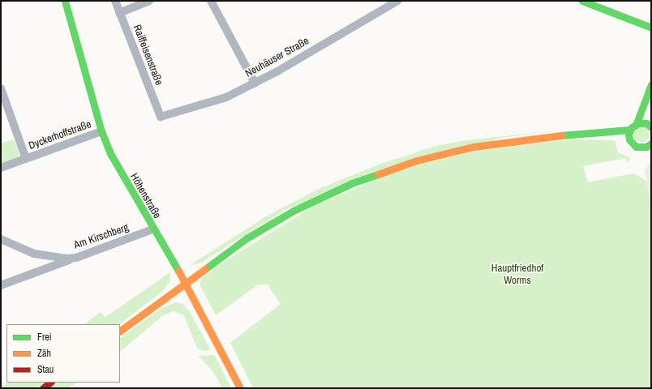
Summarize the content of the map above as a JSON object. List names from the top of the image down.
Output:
{
  "streets": {
    "main road": ["Höhenstraße"],
    "street": [
      "Raiffeisenstraße",
      "Neuhäuser Straße",
      "Dyckerhoffstraße",
      "Am Kirschberg"
    ]
  },
  "crossings": [
    ["Raiffeisenstraße", "Neuhäuser Straße"],
    ["Dyckerhoffstraße", "Höhenstraße"],
    ["Höhenstraße", "Am Kirschberg"]
  ],
  "parks": ["Hauptfriedhof Worms"],
  "legend": ["Frei", "Zäh", "Stau"]
}
